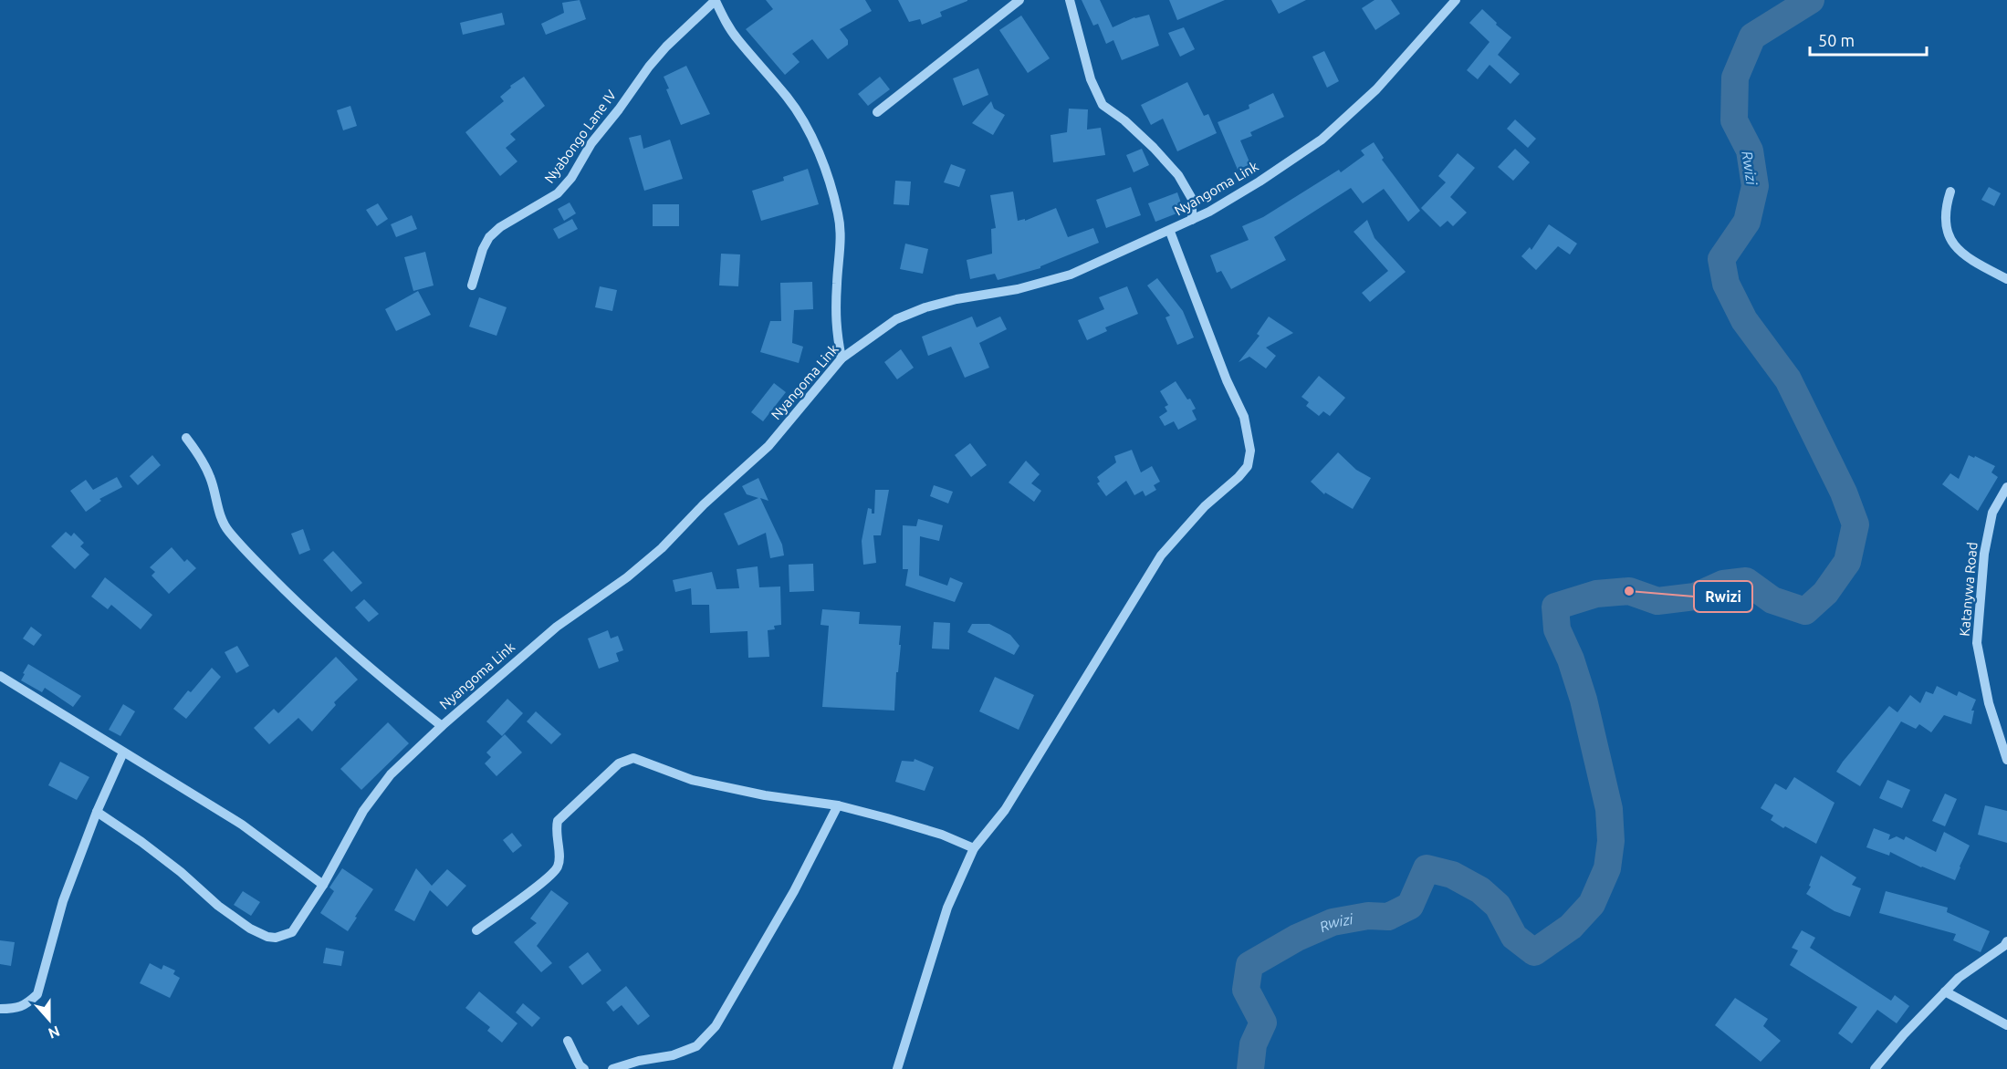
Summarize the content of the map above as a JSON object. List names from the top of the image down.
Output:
{
  "streets": {
    "street": ["Nyabongo Lane IV", "Nyangoma Link", "Katanywa Road"]
  },
  "water": ["Rwizi"],
  "places": ["Rwizi"],
  "scale_bar": "50 m",
  "north": "bottom"
}
